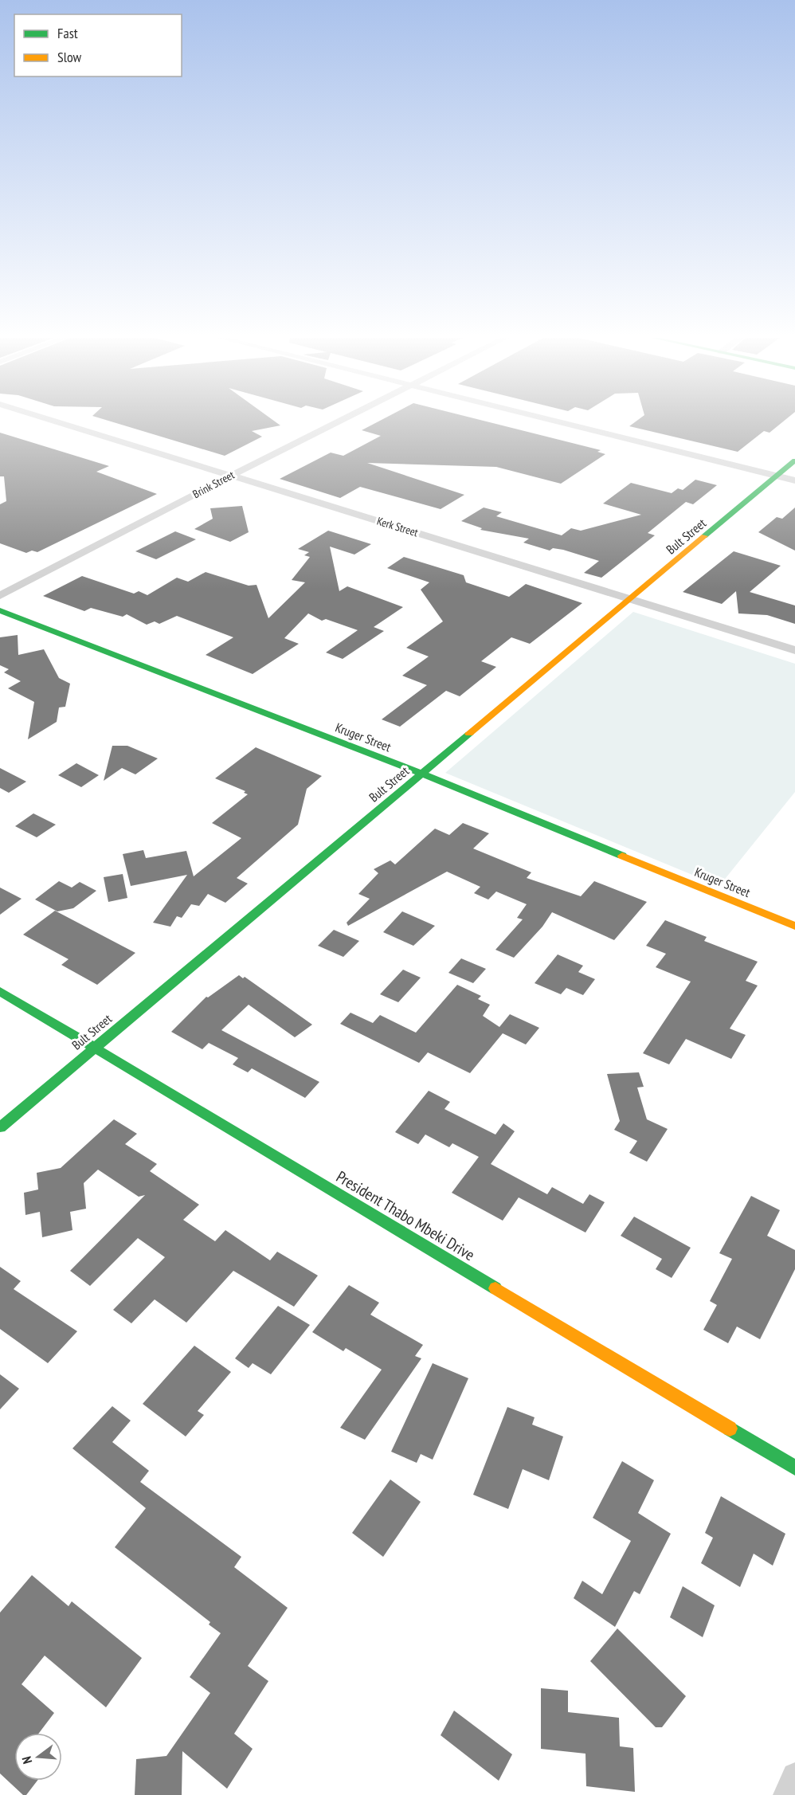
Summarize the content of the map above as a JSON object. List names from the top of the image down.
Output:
{
  "streets": {
    "street": [
      "Brink Street",
      "Kerk Street",
      "Bult Street",
      "Kruger Street",
      "President Thabo Mbeki Drive"
    ]
  },
  "crossings": [
    ["Brink Street", "Kerk Street"],
    ["Kerk Street", "Bult Street"],
    ["Bult Street", "Kruger Street"],
    ["Bult Street", "President Thabo Mbeki Drive"]
  ],
  "legend": ["Fast", "Slow"],
  "north": "left"
}
